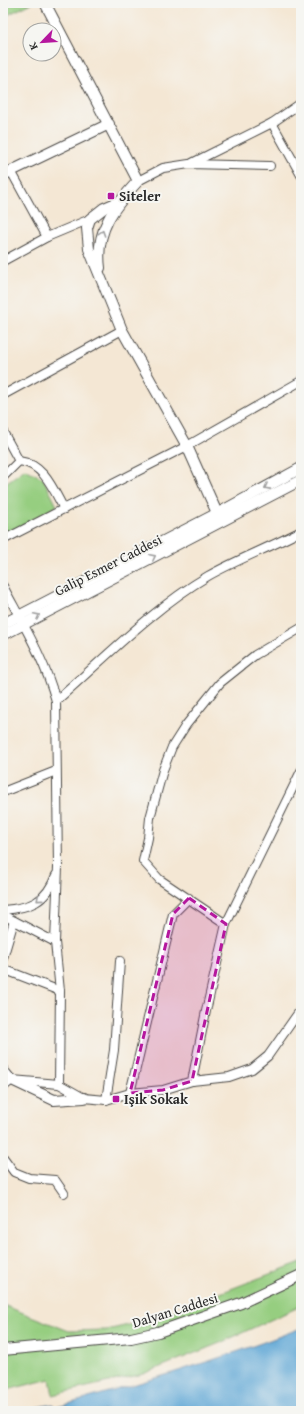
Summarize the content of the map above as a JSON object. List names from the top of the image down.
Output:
{
  "streets": {
    "street": ["Galip Esmer Caddesi", "Dalyan Caddesi"]
  },
  "places": {
    "transit": ["Siteler", "Işik Sokak"]
  },
  "north": "bottom left"
}
